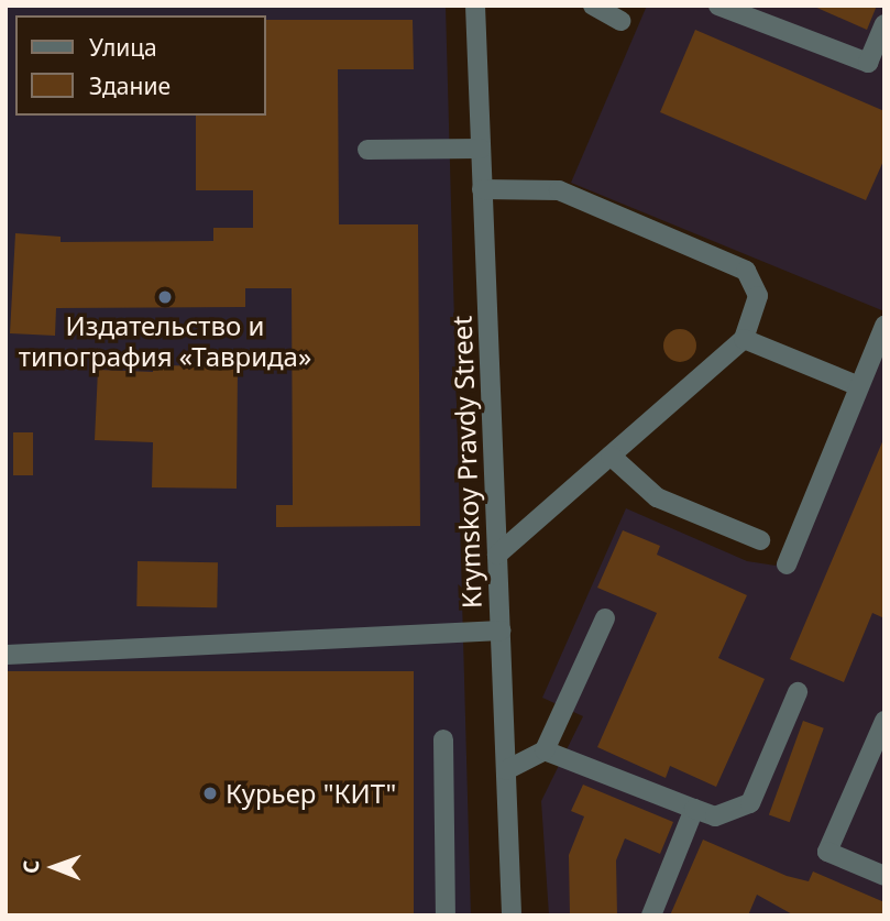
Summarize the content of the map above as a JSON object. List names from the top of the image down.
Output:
{
  "streets": {
    "street": ["Krymskoy Pravdy Street"]
  },
  "places": ["Издательство и типография «Таврида»", "Курьер \"КИТ\""],
  "legend": ["Улица", "Здание"],
  "north": "left"
}
